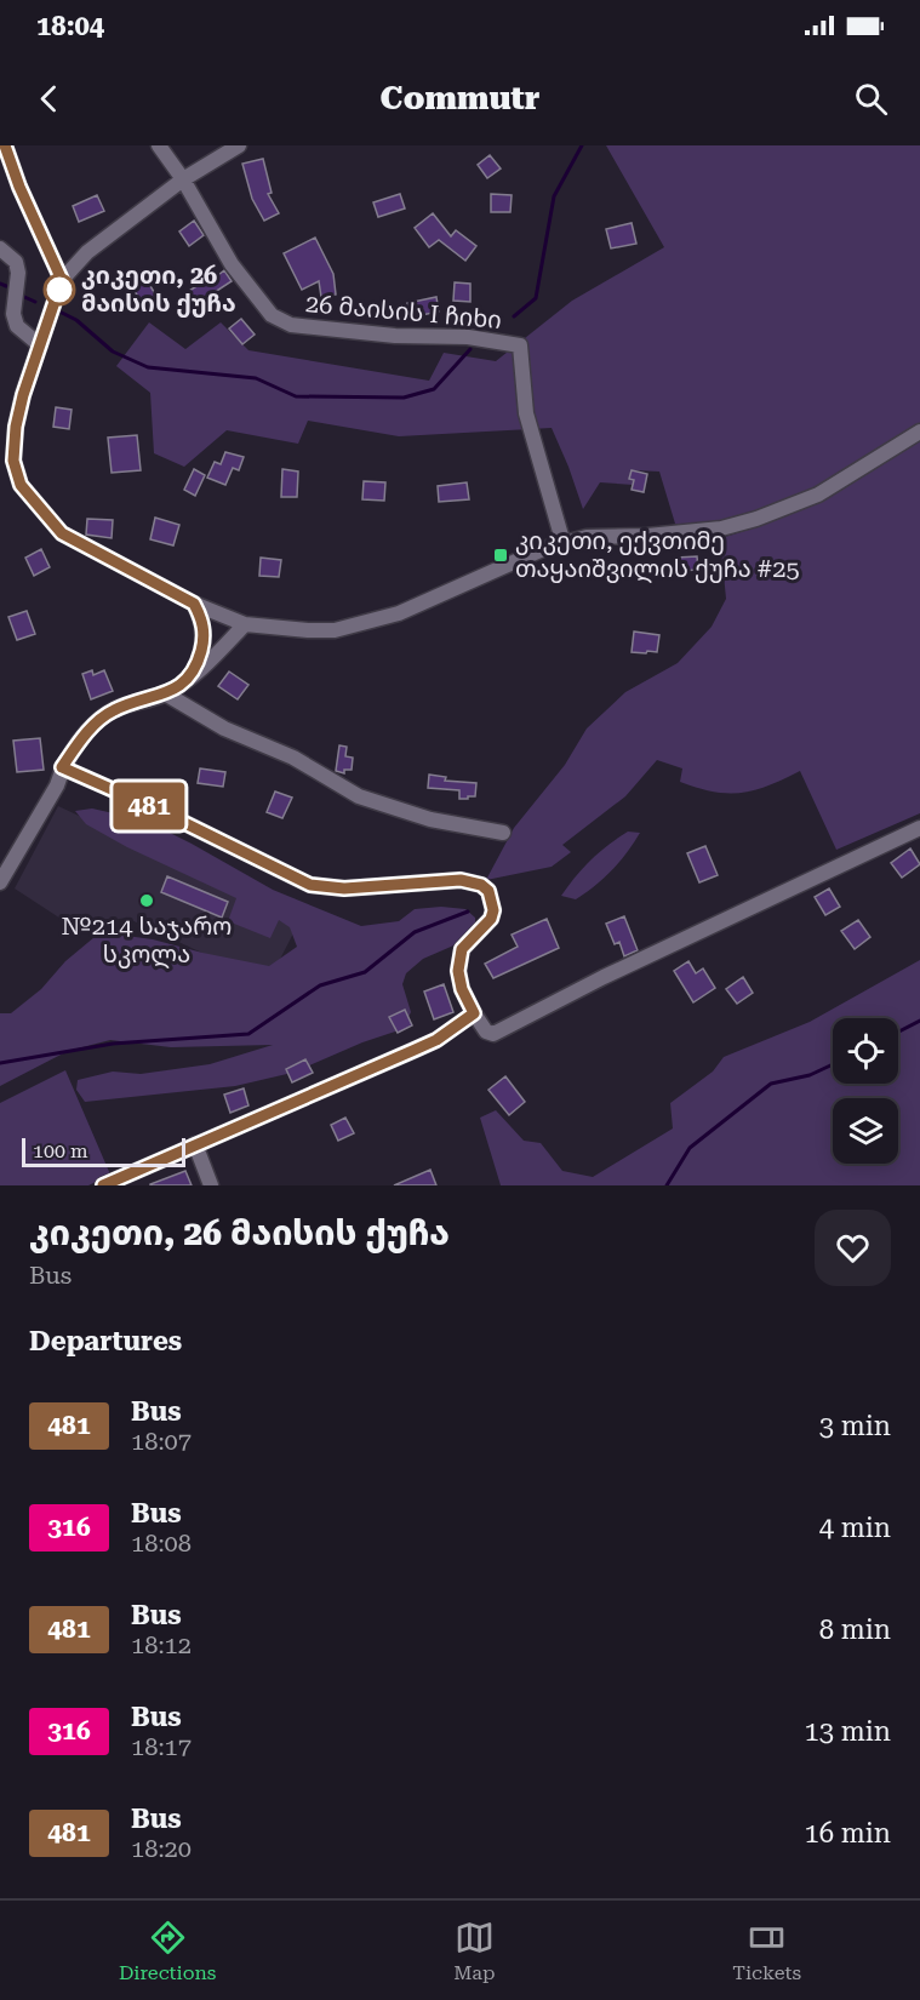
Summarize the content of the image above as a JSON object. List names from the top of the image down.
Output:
{
  "streets": {
    "street": ["26 მაისის I ჩიხი"]
  },
  "places": {
    "other": ["კიკეთი, 26 მაისის ქუჩა", "№214 საჯარო სკოლა"],
    "transit": ["კიკეთი, ექვთიმე თაყაიშვილის ქუჩა #25"]
  },
  "lines": ["bus line 481"],
  "scale_bar": "100 m",
  "page": {
    "status": "18:04",
    "header": "Commutr",
    "on_map": "481",
    "scale": "100 m",
    "heading": [
      ["კიკეთი, 26 მაისის ქუჩა", "Bus"],
      "Departures"
    ],
    "list": [
      {
        "mark": "481",
        "name": "Bus",
        "note": "18:07",
        "value": "3 min"
      },
      {
        "mark": "316",
        "name": "Bus",
        "note": "18:08",
        "value": "4 min"
      },
      {
        "mark": "481",
        "name": "Bus",
        "note": "18:12",
        "value": "8 min"
      },
      {
        "mark": "316",
        "name": "Bus",
        "note": "18:17",
        "value": "13 min"
      },
      {
        "mark": "481",
        "name": "Bus",
        "note": "18:20",
        "value": "16 min"
      }
    ],
    "tabs": ["Directions", "Map", "Tickets"]
  }
}
